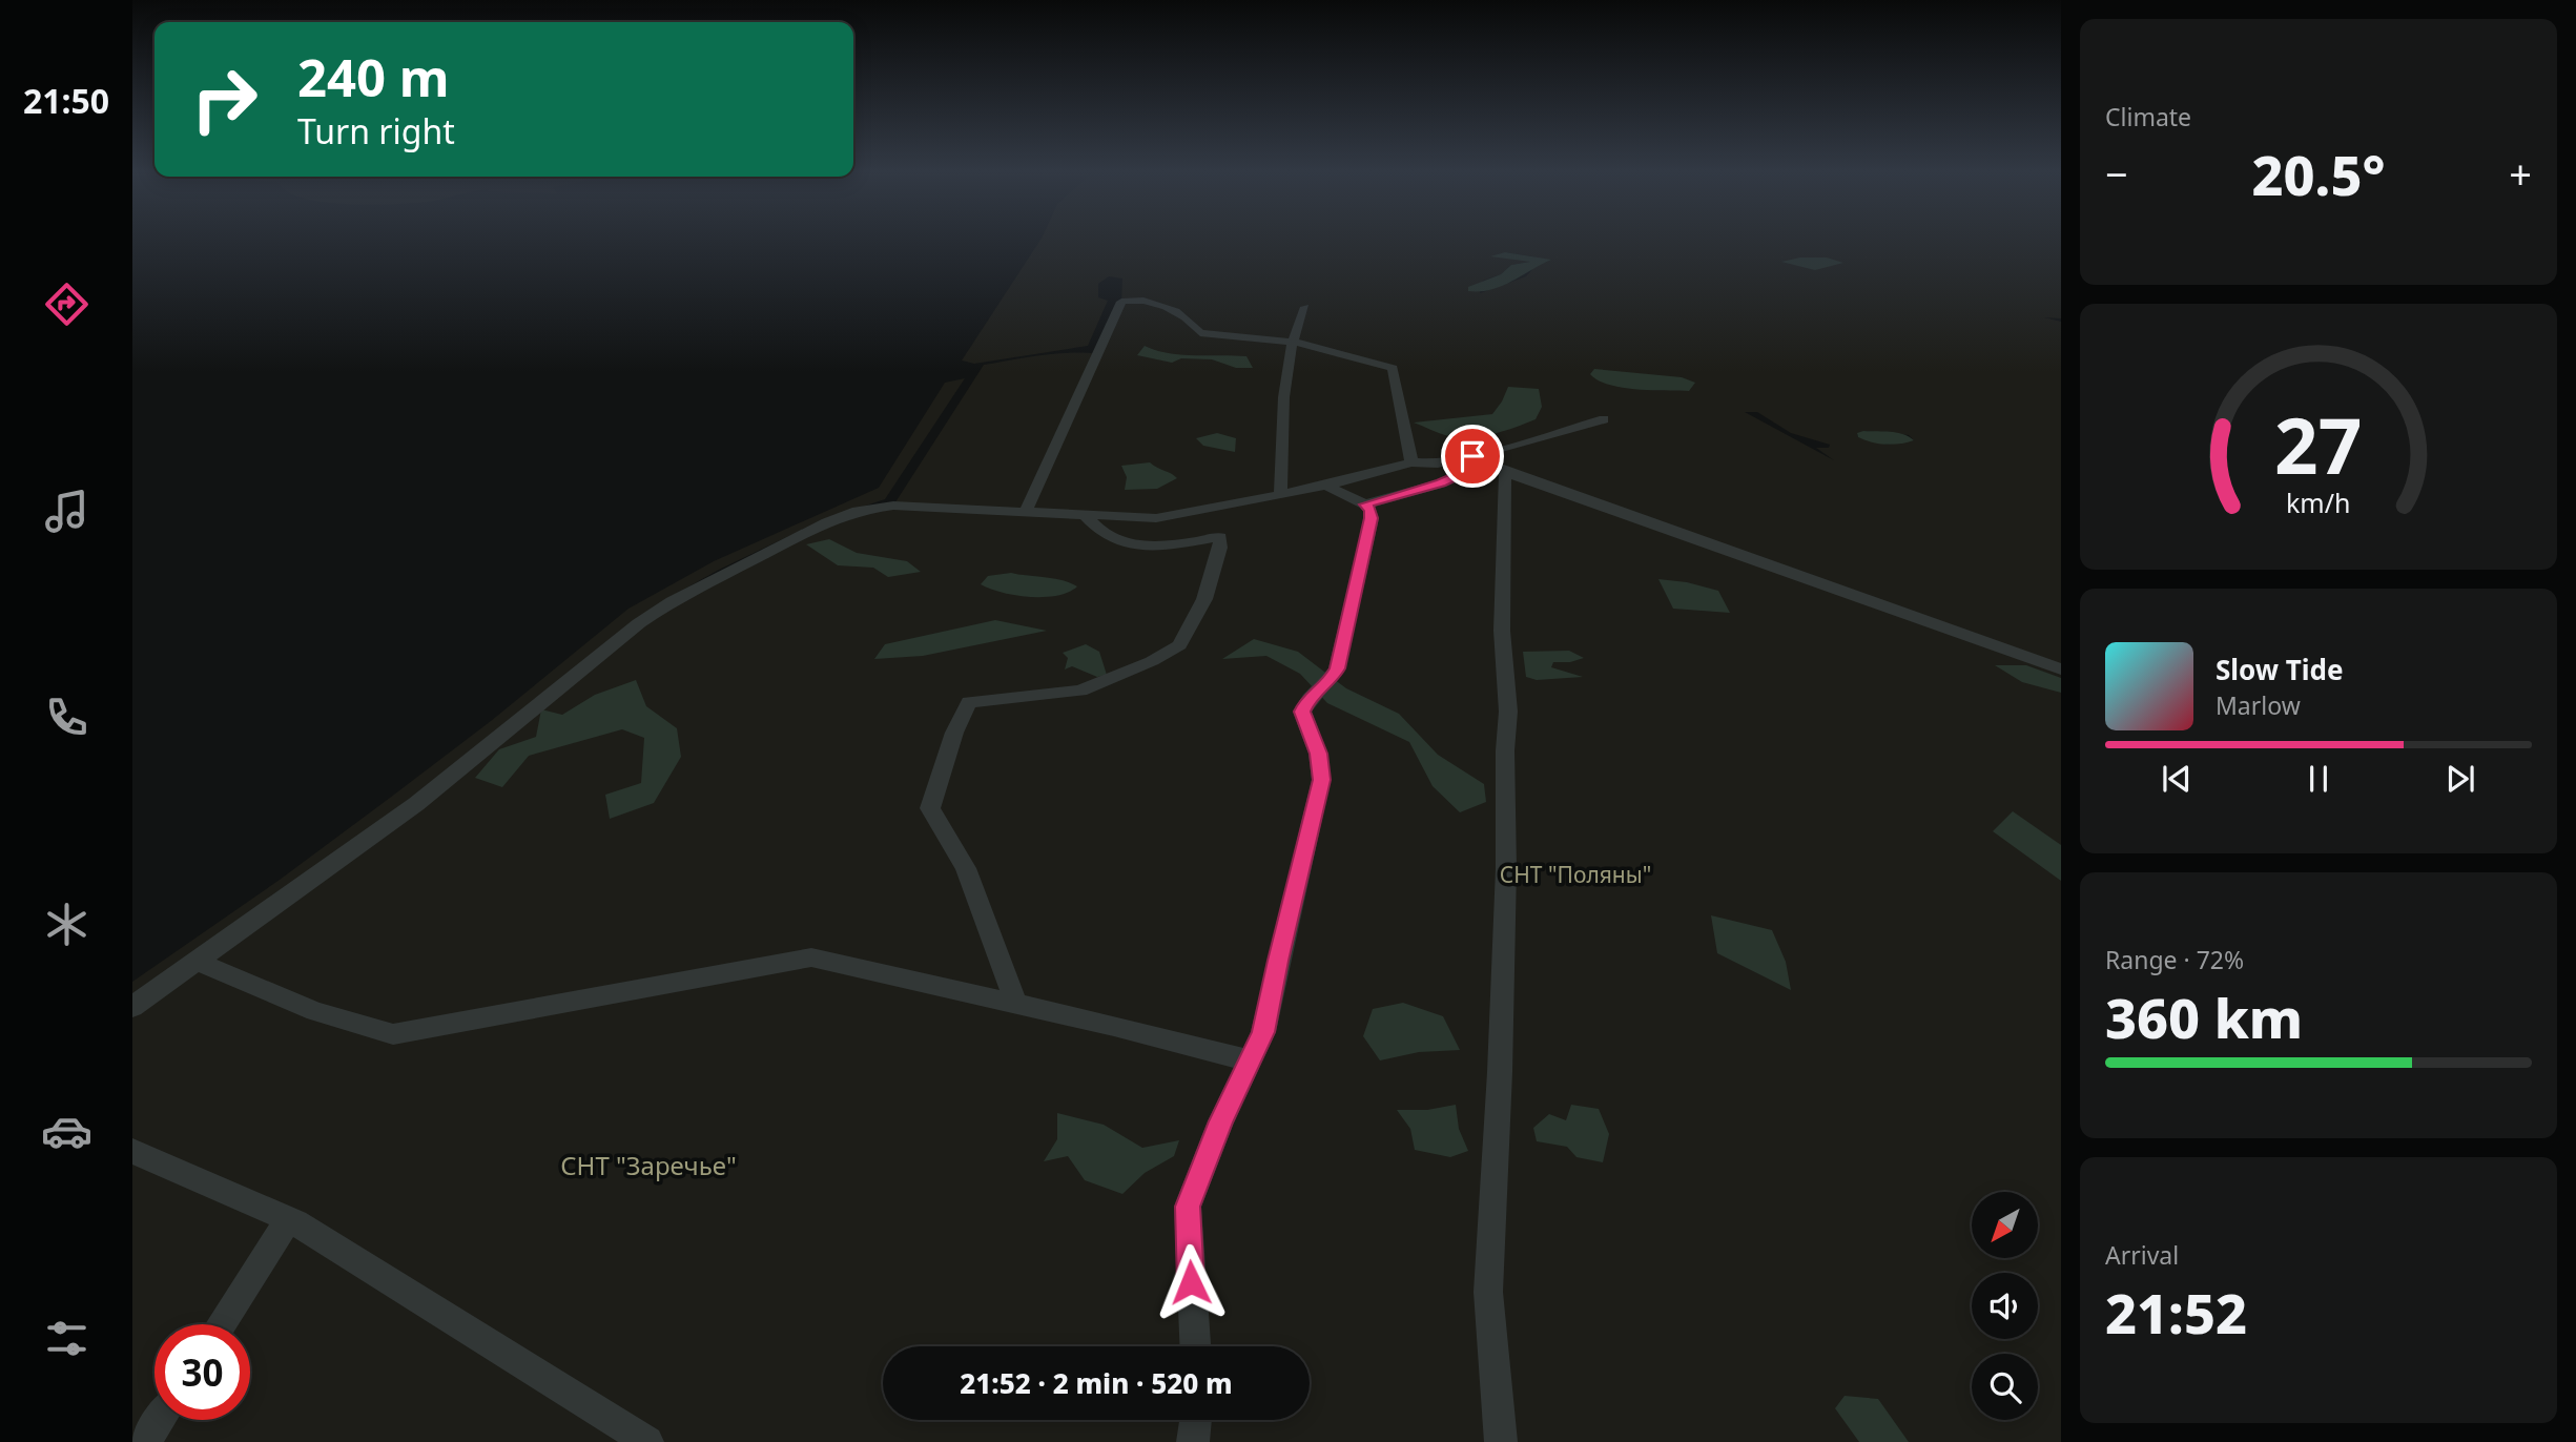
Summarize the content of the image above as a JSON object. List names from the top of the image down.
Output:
{
  "parks": ["СНТ \"Поляны\"", "СНТ \"Заречье\""],
  "north": "bottom left",
  "page": {
    "tabs": "21:50",
    "tile": [
      "Climate",
      ["Range · 72%", "360 km"],
      ["Arrival", "21:52"]
    ],
    "turn": ["240 m", "Turn right"],
    "heat": ["−", "20.5°", "+"],
    "song": ["Slow Tide", "Marlow"],
    "limit": "30",
    "trip": "21:52 · 2 min · 520 m",
    "gauge": ["27", "km/h"]
  }
}
